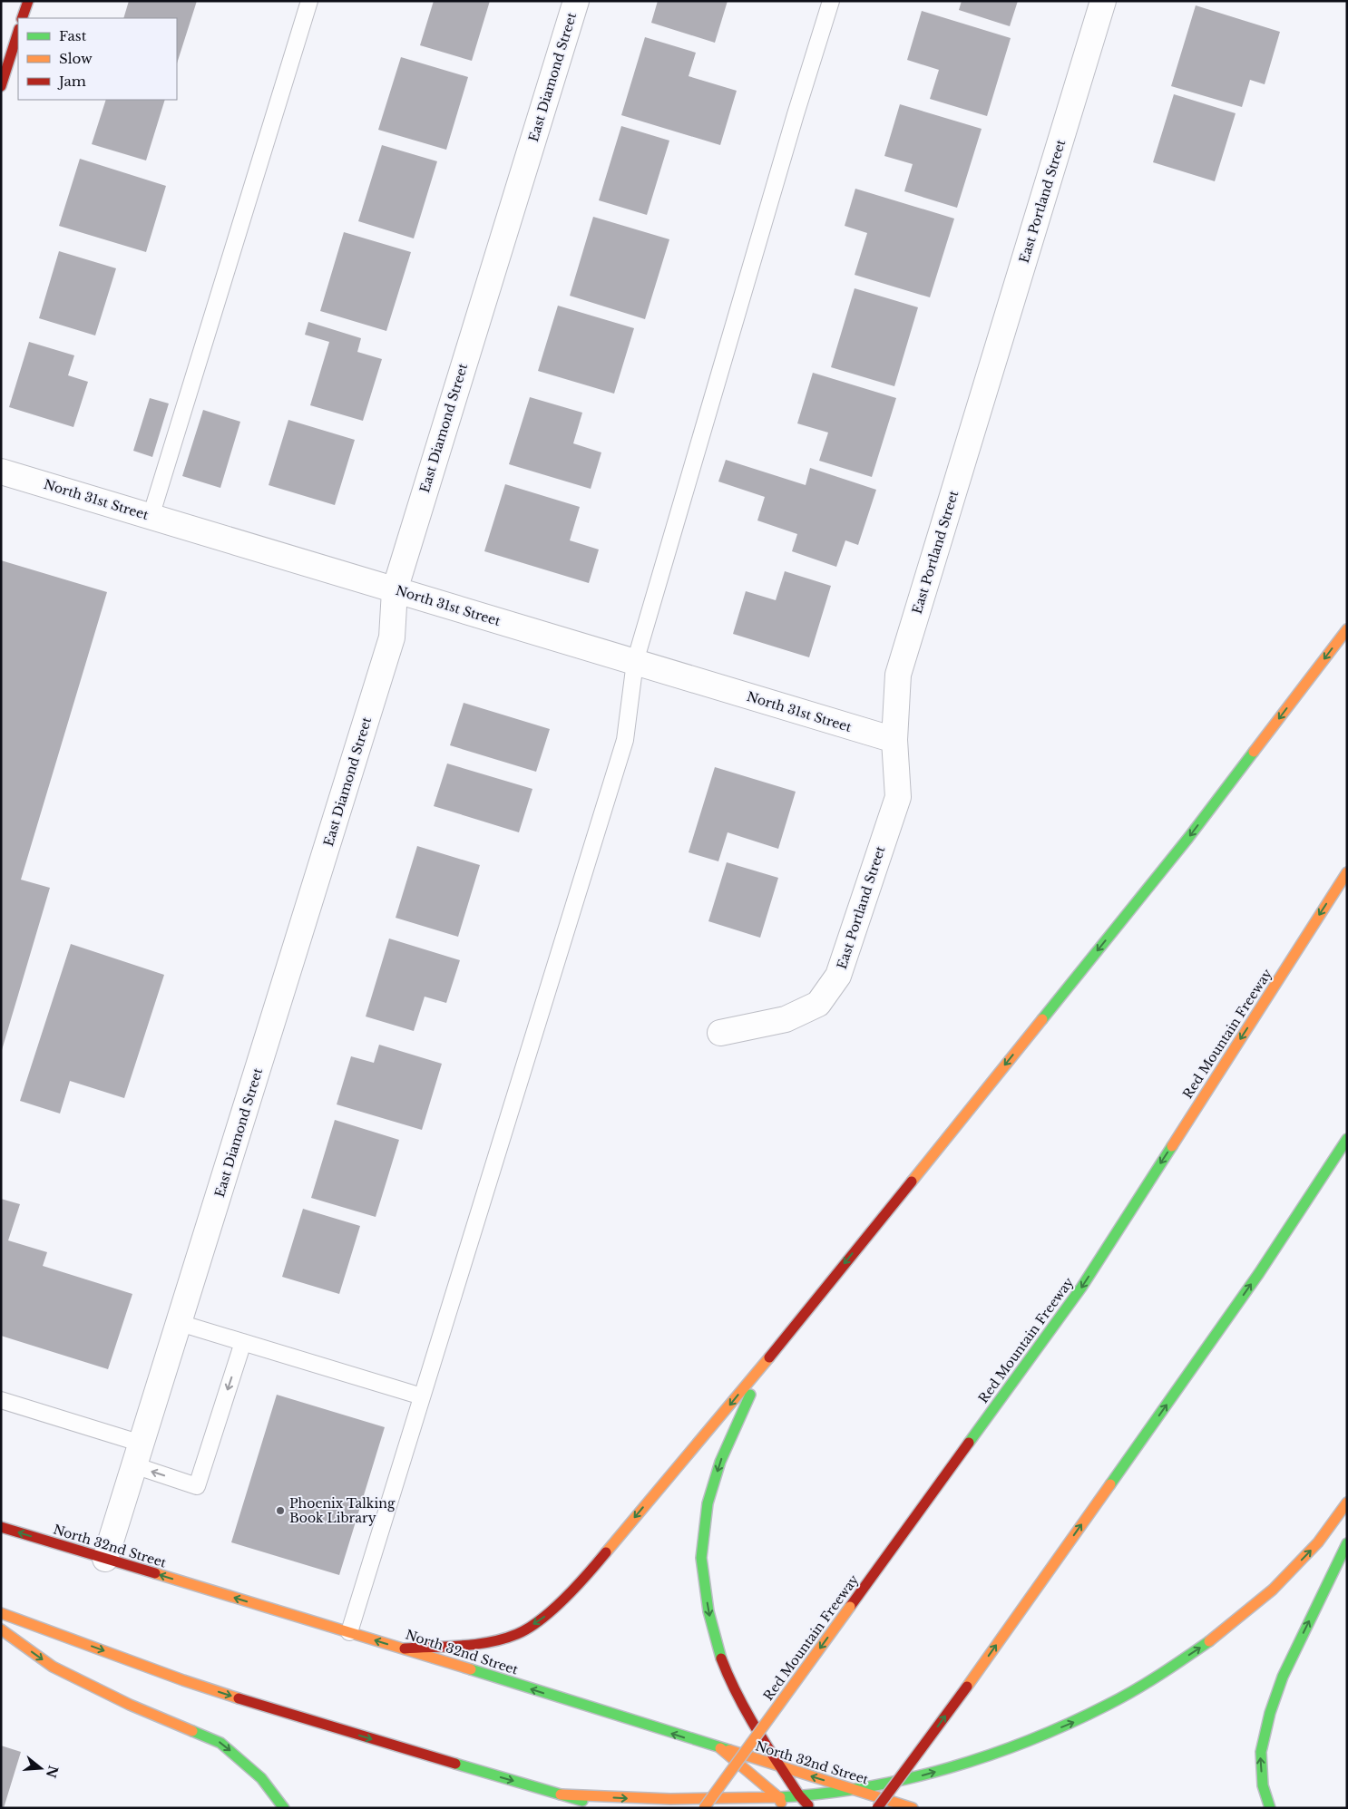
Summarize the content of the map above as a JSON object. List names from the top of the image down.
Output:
{
  "streets": {
    "main road": ["Red Mountain Freeway", "North 32nd Street"],
    "street": ["East Diamond Street", "East Portland Street", "North 31st Street"]
  },
  "crossings": [
    ["East Diamond Street", "North 31st Street"],
    ["East Diamond Street", "North 32nd Street"],
    ["East Portland Street", "North 31st Street"]
  ],
  "one_way": ["Red Mountain Freeway"],
  "places": ["Phoenix Talking Book Library"],
  "legend": ["Fast", "Slow", "Jam"],
  "north": "right"
}
